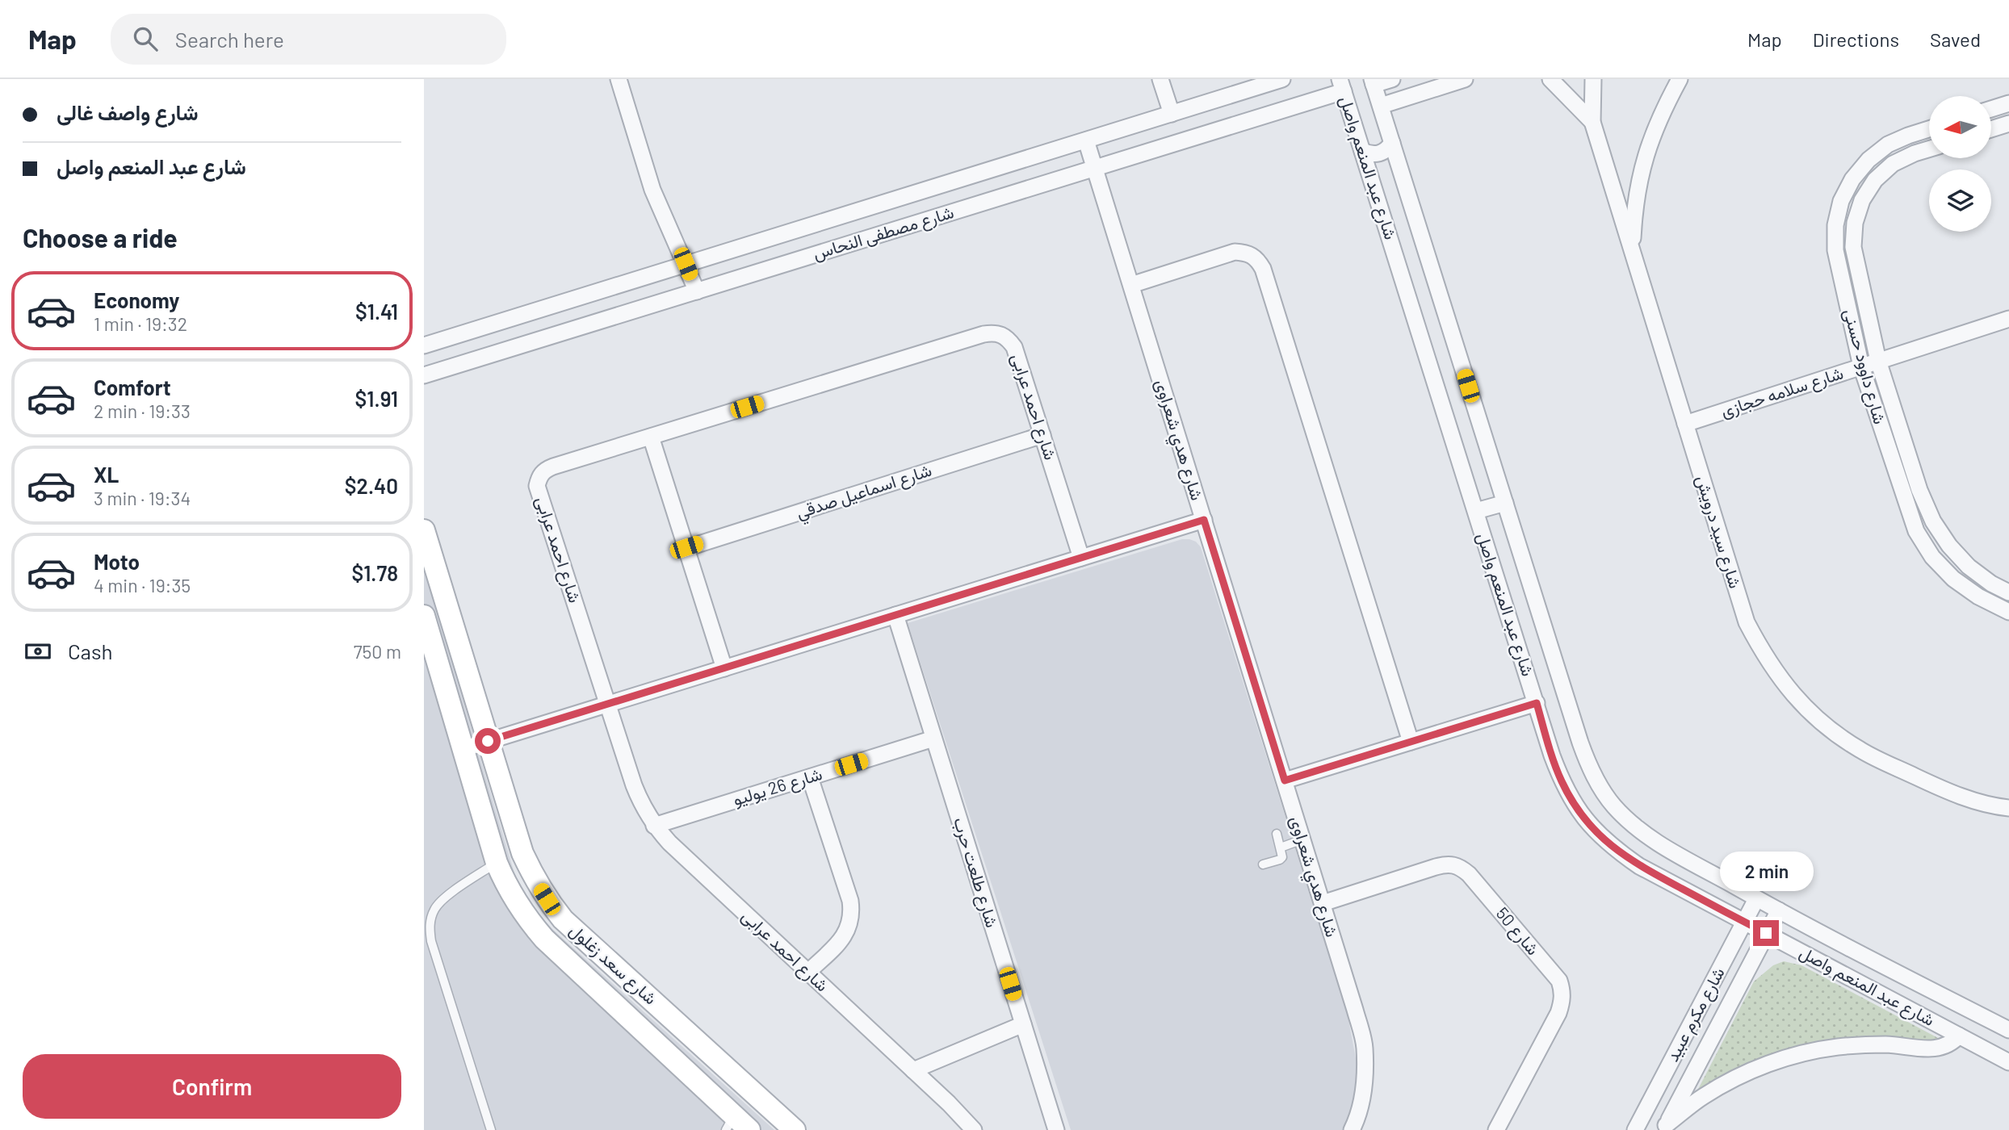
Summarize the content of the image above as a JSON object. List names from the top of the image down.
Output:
{
  "streets": {
    "street": [
      "شارع عبد المنعم واصل",
      "شارع مصطفى النحاس",
      "شارع داوود حسنى",
      "شارع سلامه حجازى",
      "شارع احمد عرابى",
      "شارع هدي شعراوى",
      "شارع اسماعيل صدقي",
      "شارع سيد درويش",
      "شارع 26 يوليو",
      "شارع طلعت حرب",
      "شارع 50",
      "شارع سعد زغلول",
      "شارع مكرم عبيد"
    ]
  },
  "crossings": [
    ["شارع عبد المنعم واصل", "شارع مصطفى النحاس"],
    ["شارع عبد المنعم واصل", "شارع مكرم عبيد"],
    ["شارع مصطفى النحاس", "شارع هدي شعراوى"],
    ["شارع داوود حسنى", "شارع سلامه حجازى"],
    ["شارع سلامه حجازى", "شارع سيد درويش"],
    ["شارع احمد عرابى", "شارع اسماعيل صدقي"],
    ["شارع احمد عرابى", "شارع 26 يوليو"],
    ["شارع هدي شعراوى", "شارع 50"],
    ["شارع 26 يوليو", "شارع طلعت حرب"]
  ],
  "north": "left",
  "page": {
    "header": "Map",
    "search": "Search here",
    "nav": ["Map", "Directions", "Saved"],
    "banner": ["شارع واصف غالى", "شارع عبد المنعم واصل"],
    "heading": "Choose a ride",
    "list": [
      {
        "name": "Economy",
        "note": "1 min · 19:32",
        "value": "$1.41"
      },
      {
        "name": "Comfort",
        "note": "2 min · 19:33",
        "value": "$1.91"
      },
      {
        "name": "XL",
        "note": "3 min · 19:34",
        "value": "$2.40"
      },
      {
        "name": "Moto",
        "note": "4 min · 19:35",
        "value": "$1.78"
      }
    ],
    "pay": ["Cash", "750 m"],
    "bubble": "2 min",
    "buttons": "Confirm"
  }
}
